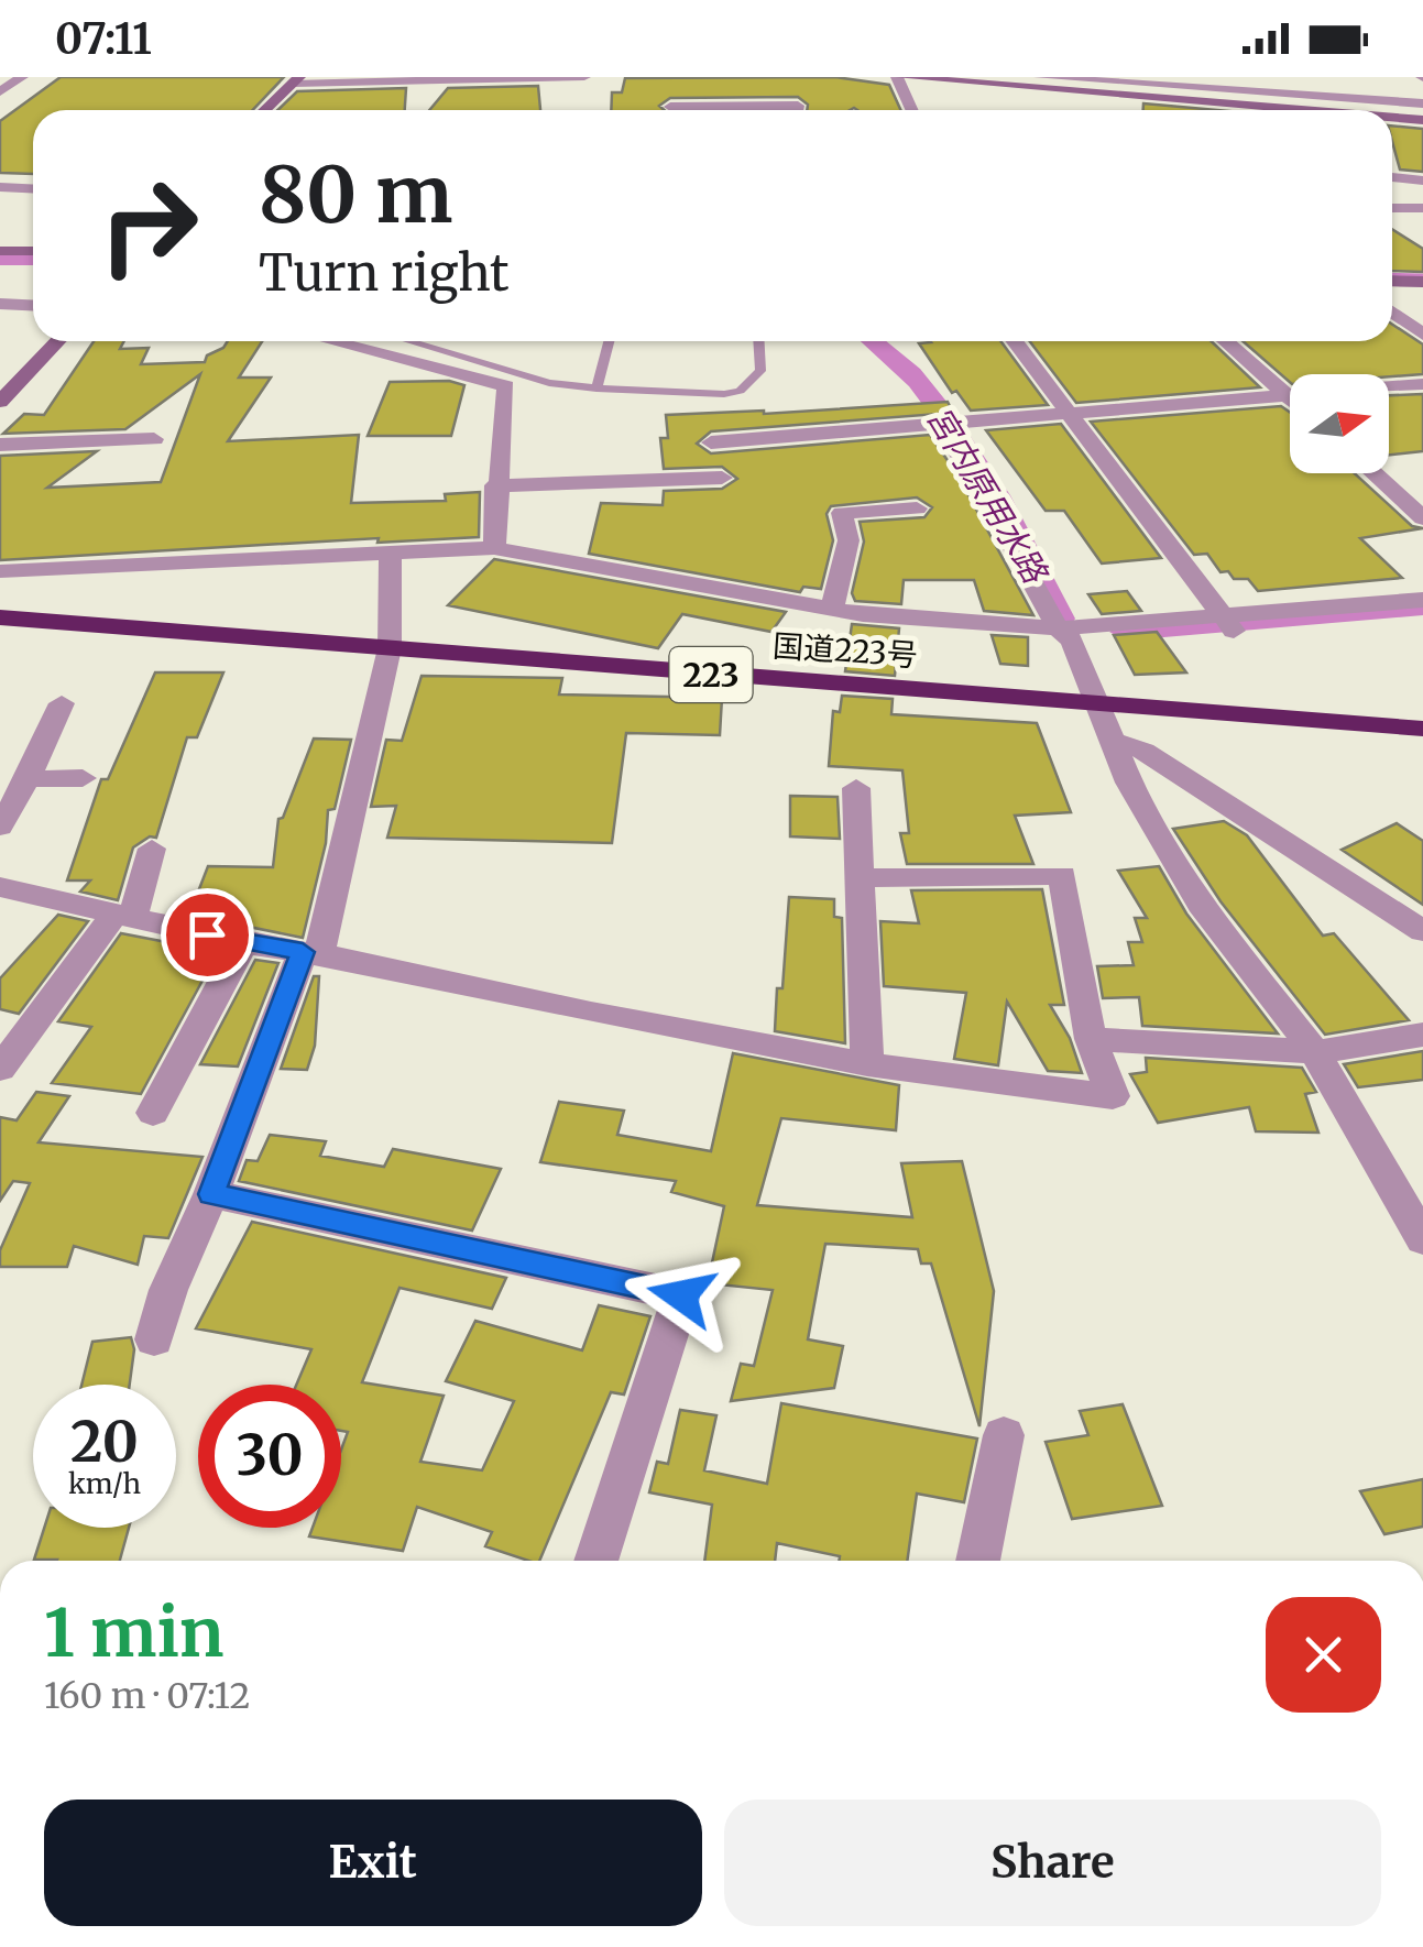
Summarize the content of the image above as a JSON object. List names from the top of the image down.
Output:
{
  "streets": {
    "highway": ["国道223号", "223"]
  },
  "water": ["宮内原用水路"],
  "north": "right",
  "page": {
    "status": "07:11",
    "turn": ["80 m", "Turn right"],
    "speed": "20 km/h",
    "limit": "30",
    "heading": ["1 min", "160 m · 07:12"],
    "buttons": ["Exit", "Share"]
  }
}
